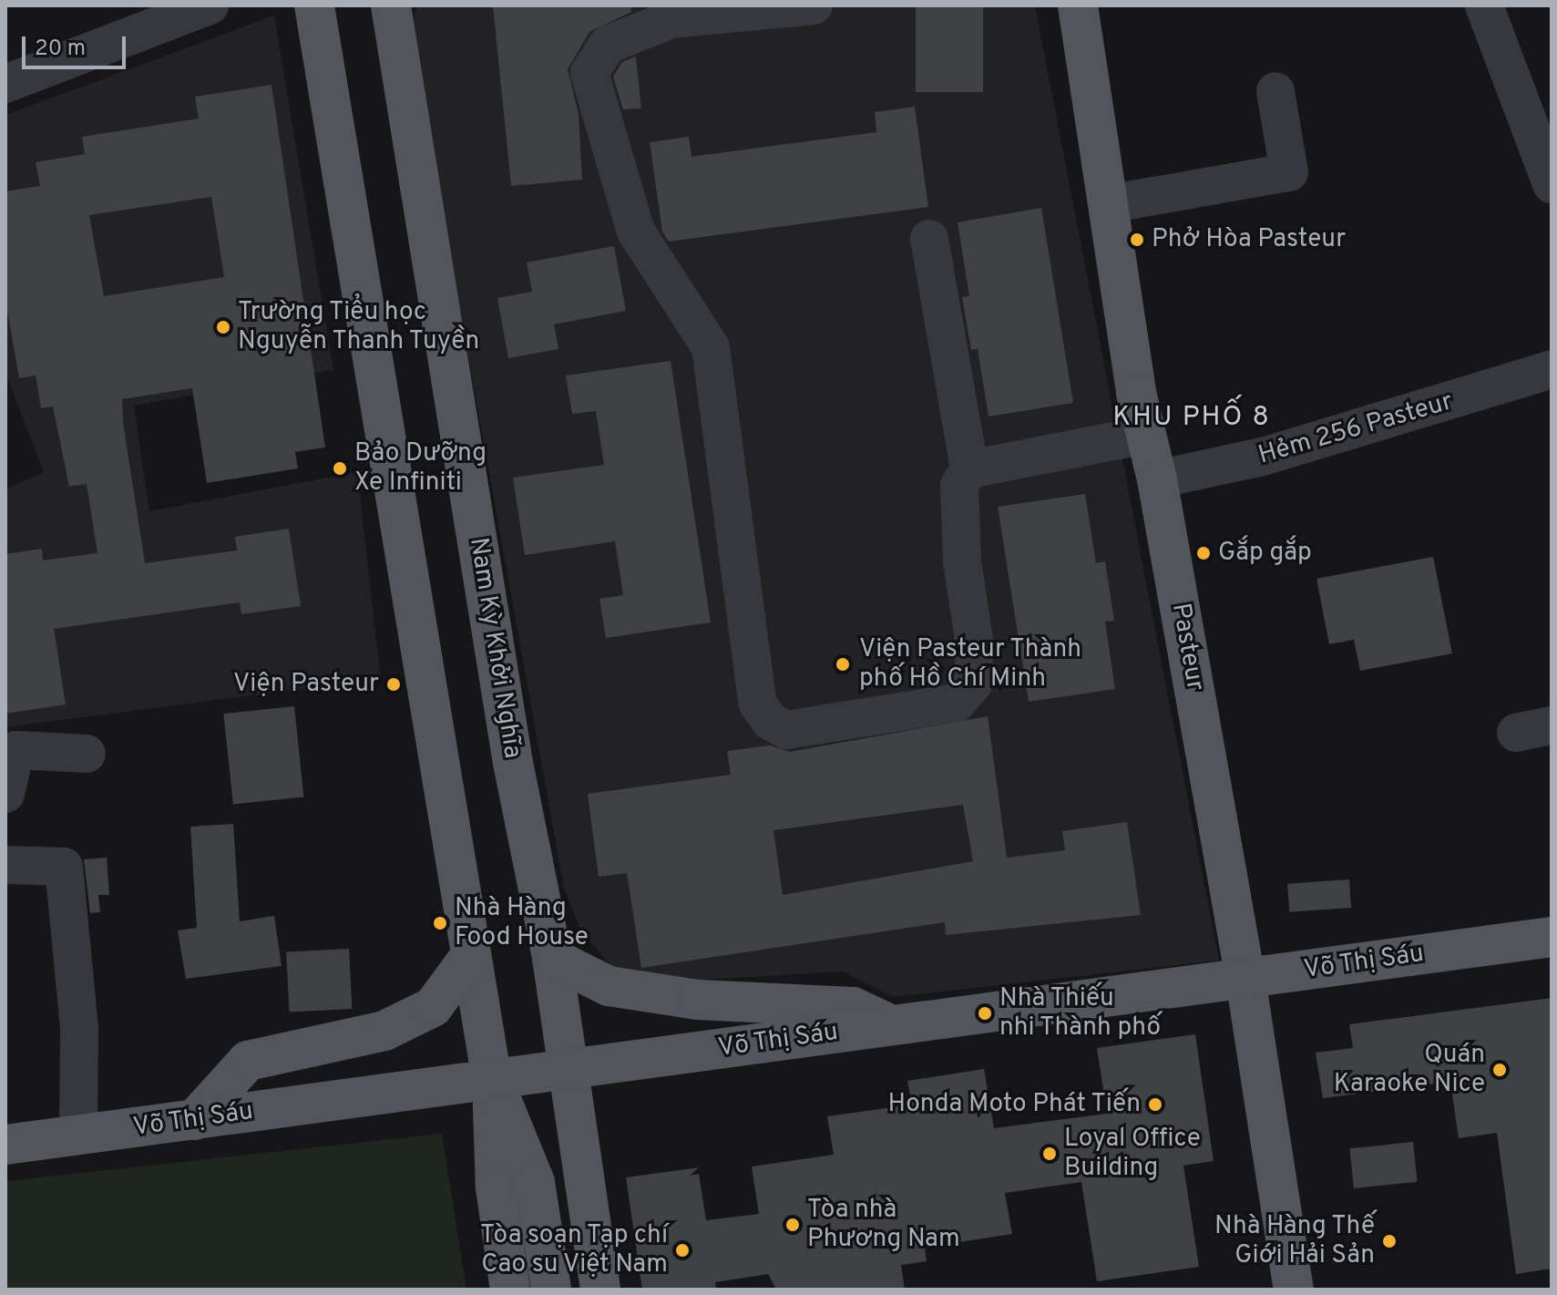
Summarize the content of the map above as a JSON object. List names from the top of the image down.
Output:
{
  "streets": {
    "main road": ["Pasteur", "Nam Kỳ Khởi Nghĩa", "Võ Thị Sáu"],
    "street": ["Hẻm 256 Pasteur"]
  },
  "crossings": [
    ["Hẻm 256 Pasteur", "Pasteur"],
    ["Pasteur", "Võ Thị Sáu"],
    ["Nam Kỳ Khởi Nghĩa", "Võ Thị Sáu"]
  ],
  "districts": ["KHU PHỐ 8"],
  "places": [
    "Phở Hòa Pasteur",
    "Trường Tiểu học Nguyễn Thanh Tuyền",
    "Bảo Dưỡng Xe Infiniti",
    "Gắp gắp",
    "Viện Pasteur Thành phố Hồ Chí Minh",
    "Viện Pasteur",
    "Nhà Hàng Food House",
    "Nhà Thiếu nhi Thành phố",
    "Quán Karaoke Nice",
    "Honda Moto Phát Tiến",
    "Loyal Office Building",
    "Tòa nhà Phương Nam",
    "Nhà Hàng Thế Giới Hải Sản",
    "Tòa soạn Tạp chí Cao su Việt Nam"
  ],
  "scale_bar": "20 m"
}
